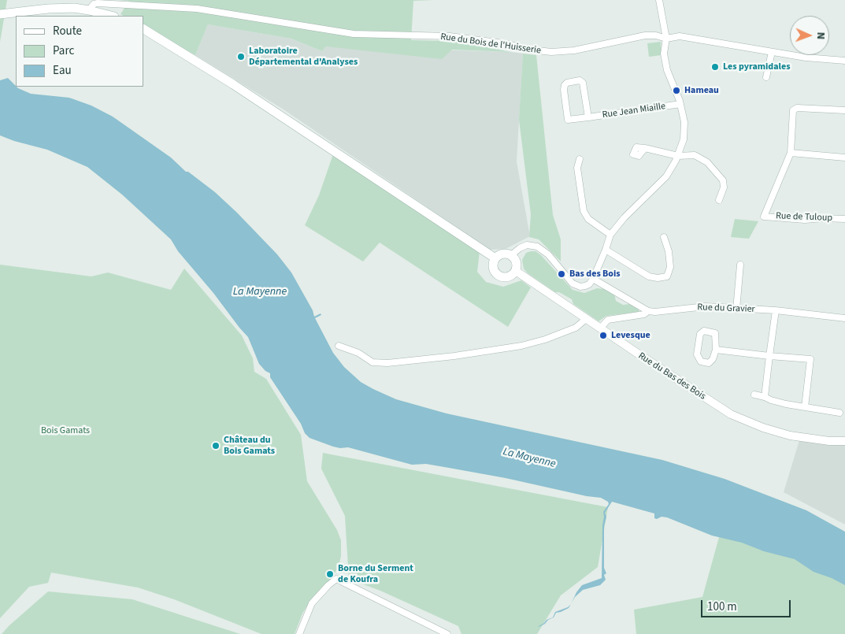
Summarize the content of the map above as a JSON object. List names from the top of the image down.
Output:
{
  "streets": {
    "street": [
      "Rue du Bois de l'Huisserie",
      "Rue Jean Miaille",
      "Rue de Tuloup",
      "Rue du Gravier",
      "Rue du Bas des Bois"
    ]
  },
  "water": ["La Mayenne"],
  "parks": ["Bois Gamats"],
  "places": [
    "Laboratoire Départemental d'Analyses",
    "Les pyramidales",
    "Hameau",
    "Bas des Bois",
    "Levesque",
    "Château du Bois Gamats",
    "Borne du Serment de Koufra"
  ],
  "legend": ["Route", "Parc", "Eau"],
  "scale_bar": "100 m",
  "north": "right"
}
